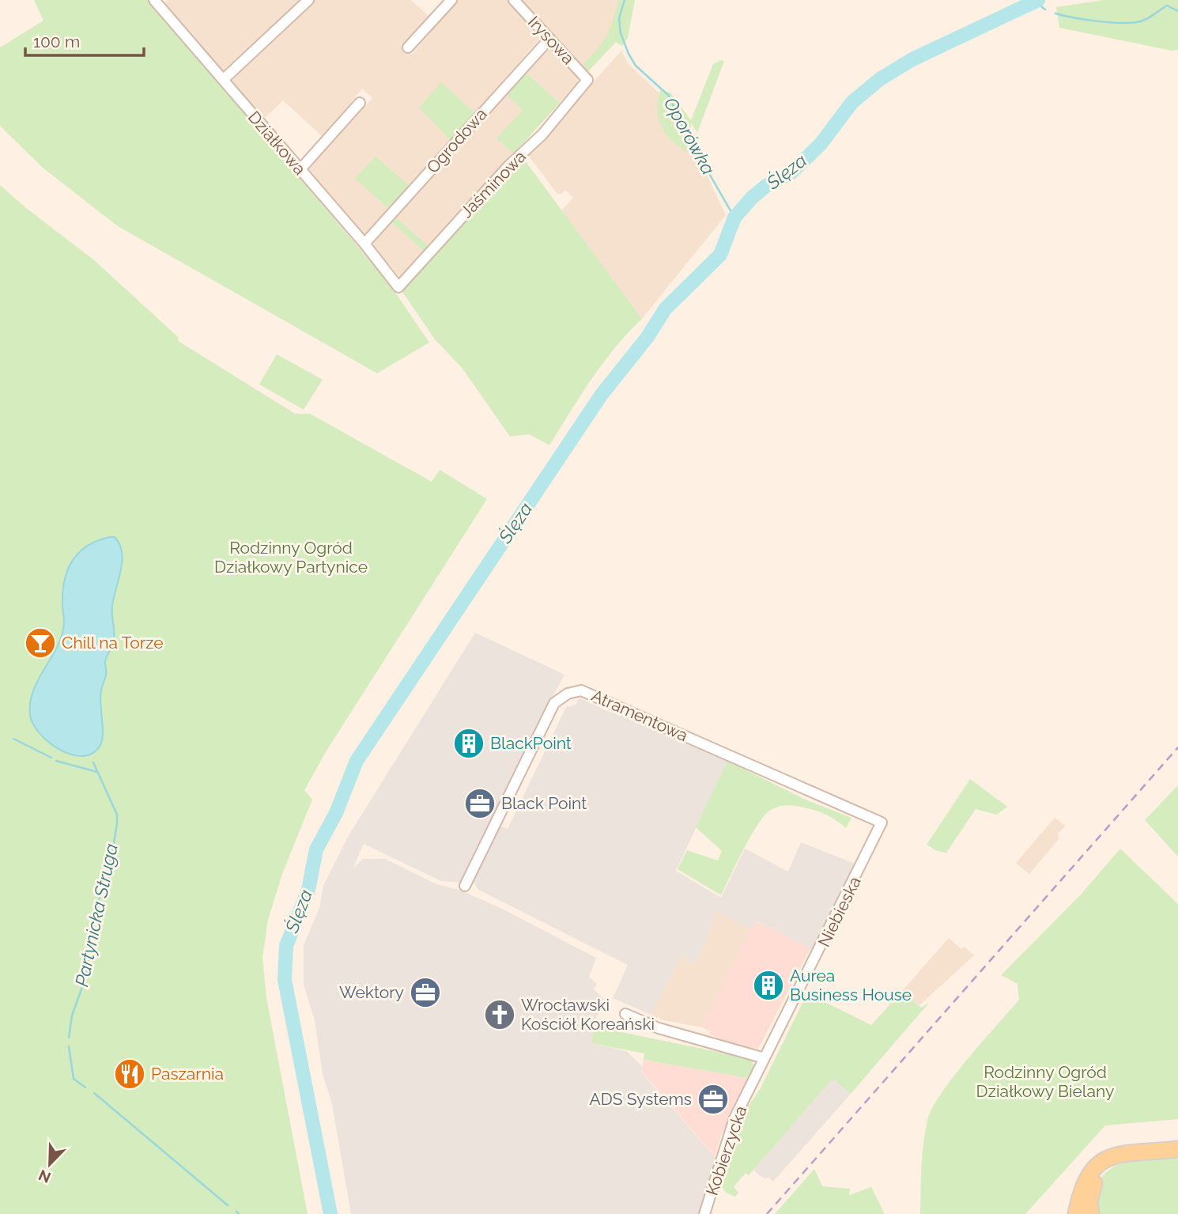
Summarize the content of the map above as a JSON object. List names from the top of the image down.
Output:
{
  "streets": {
    "street": [
      "Irysowa",
      "Ogrodowa",
      "Działkowa",
      "Jaśminowa",
      "Atramentowa",
      "Niebieska",
      "Kobierzycka"
    ]
  },
  "crossings": [
    ["Irysowa", "Ogrodowa"],
    ["Irysowa", "Jaśminowa"],
    ["Ogrodowa", "Działkowa"],
    ["Działkowa", "Jaśminowa"],
    ["Atramentowa", "Niebieska"],
    ["Niebieska", "Kobierzycka"]
  ],
  "water": ["Oporówka", "Ślęza", "Partynicka Struga"],
  "parks": ["Rodzinny Ogród Działkowy Partynice", "Rodzinny Ogród Działkowy Bielany"],
  "places": {
    "bar": ["Chill na Torze"],
    "building": ["BlackPoint", "Aurea Business House"],
    "office": ["Black Point", "Wektory", "ADS Systems"],
    "church": ["Wrocławski Kościół Koreański"],
    "restaurant": ["Paszarnia"]
  },
  "scale_bar": "100 m",
  "north": "bottom left"
}
